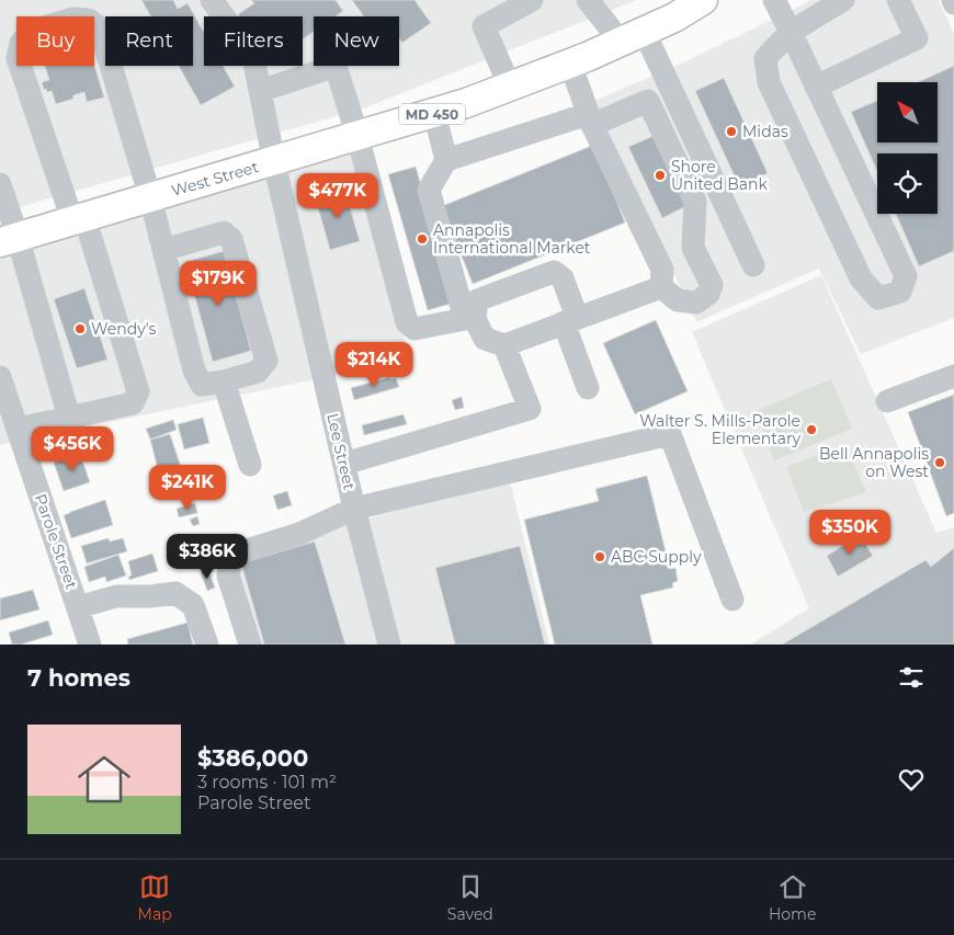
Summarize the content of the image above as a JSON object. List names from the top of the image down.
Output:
{
  "streets": {
    "main road": ["MD 450", "West Street"],
    "street": ["Lee Street", "Parole Street"]
  },
  "crossings": [
    ["West Street", "Lee Street"]
  ],
  "places": [
    "Midas",
    "Shore United Bank",
    "Annapolis International Market",
    "Wendy's",
    "Walter S. Mills-Parole Elementary",
    "Bell Annapolis on West",
    "ABC Supply"
  ],
  "north": "top left",
  "page": {
    "chip": [
      "Buy",
      "Rent",
      "Filters",
      "New"
    ],
    "price": [
      "$477K",
      "$179K",
      "$214K",
      "$456K",
      "$241K",
      "$350K",
      "$386K"
    ],
    "heading": "7 homes",
    "list": [
      {
        "name": "$386,000",
        "note": "3 rooms · 101 m² · Parole Street"
      }
    ],
    "tabs": ["Map", "Saved", "Home"]
  }
}
